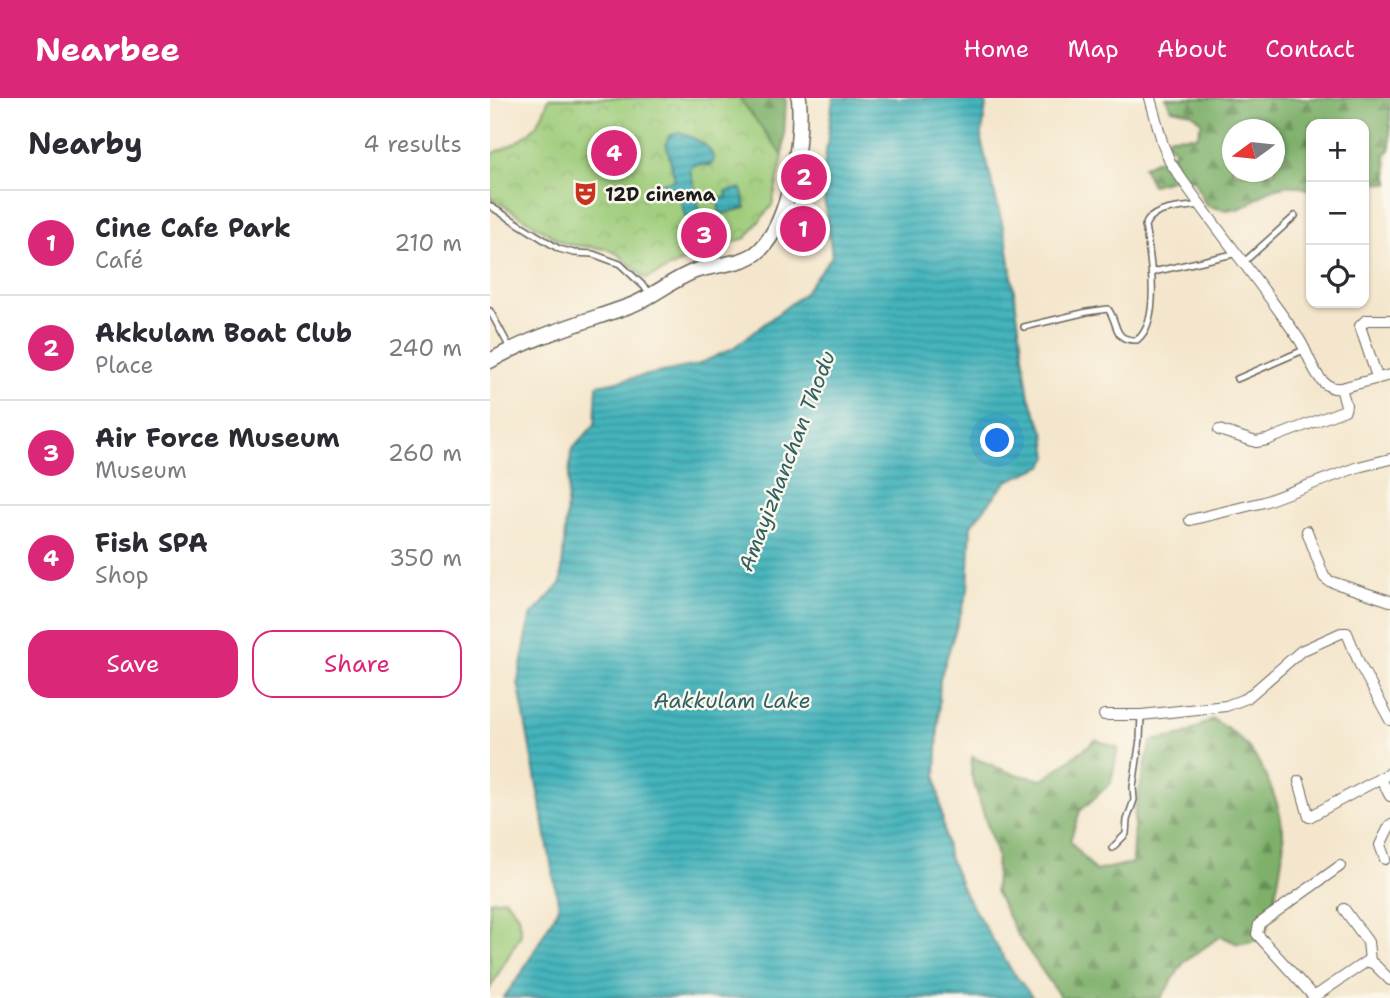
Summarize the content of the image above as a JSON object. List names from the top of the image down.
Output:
{
  "water": ["Amayizhanchan Thodu", "Aakkulam Lake"],
  "places": {
    "theatre": ["12D cinema"]
  },
  "north": "left",
  "page": {
    "header": "Nearbee",
    "nav": [
      "Home",
      "Map",
      "About",
      "Contact"
    ],
    "heading": ["Nearby", "4 results"],
    "map_buttons": ["+", "−"],
    "pins": [
      "4",
      "2",
      "1",
      "3"
    ],
    "list": [
      {
        "mark": "1",
        "name": "Cine Cafe Park",
        "note": "Café",
        "value": "210 m"
      },
      {
        "mark": "2",
        "name": "Akkulam Boat Club",
        "note": "Place",
        "value": "240 m"
      },
      {
        "mark": "3",
        "name": "Air Force Museum",
        "note": "Museum",
        "value": "260 m"
      },
      {
        "mark": "4",
        "name": "Fish SPA",
        "note": "Shop",
        "value": "350 m"
      }
    ],
    "buttons": ["Save", "Share"]
  }
}
